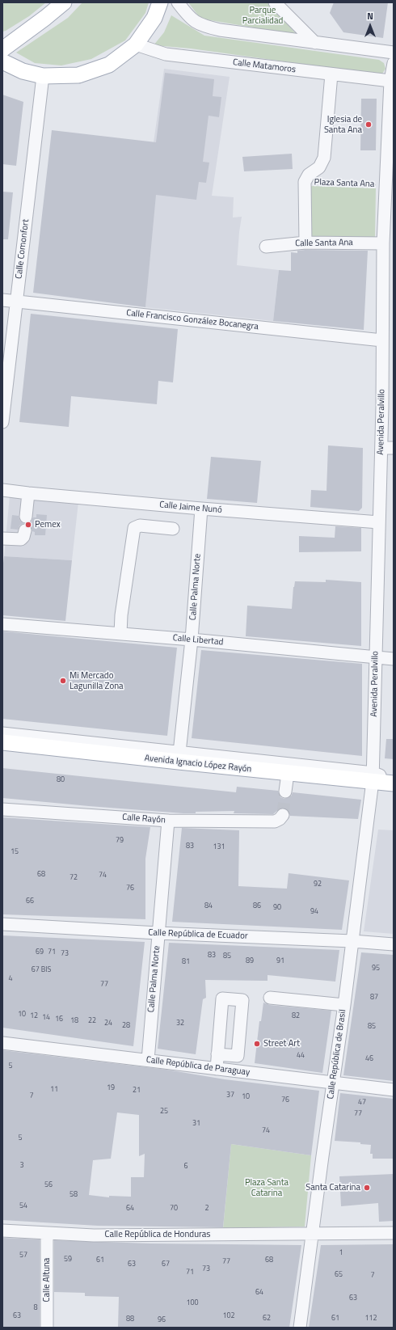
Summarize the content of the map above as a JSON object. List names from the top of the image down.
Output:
{
  "streets": {
    "main road": ["Avenida Ignacio López Rayón"],
    "street": [
      "Calle Matamoros",
      "Plaza Santa Ana",
      "Calle Santa Ana",
      "Calle Comonfort",
      "Calle Francisco González Bocanegra",
      "Avenida Peralvillo",
      "Calle Jaime Nunó",
      "Calle Palma Norte",
      "Calle Libertad",
      "Calle Rayón",
      "Calle República de Ecuador",
      "Calle República de Brasil",
      "Calle República de Paraguay",
      "Calle República de Honduras",
      "Calle Altuna"
    ]
  },
  "crossings": [
    ["Calle Matamoros", "Avenida Peralvillo"],
    ["Plaza Santa Ana", "Calle Santa Ana"],
    ["Plaza Santa Ana", "Avenida Peralvillo"],
    ["Calle Santa Ana", "Avenida Peralvillo"],
    ["Calle Comonfort", "Calle Francisco González Bocanegra"],
    ["Calle Francisco González Bocanegra", "Avenida Peralvillo"],
    ["Avenida Peralvillo", "Calle Jaime Nunó"],
    ["Avenida Peralvillo", "Calle Libertad"],
    ["Avenida Peralvillo", "Avenida Ignacio López Rayón"],
    ["Avenida Peralvillo", "Calle República de Brasil"],
    ["Calle Jaime Nunó", "Calle Palma Norte"],
    ["Calle Palma Norte", "Calle Libertad"],
    ["Calle Palma Norte", "Avenida Ignacio López Rayón"],
    ["Calle Palma Norte", "Calle Rayón"],
    ["Calle Palma Norte", "Calle República de Ecuador"],
    ["Calle Palma Norte", "Calle República de Paraguay"],
    ["Avenida Ignacio López Rayón", "Calle República de Brasil"],
    ["Calle República de Ecuador", "Calle República de Brasil"],
    ["Calle República de Brasil", "Calle República de Paraguay"],
    ["Calle República de Brasil", "Calle República de Honduras"],
    ["Calle República de Honduras", "Calle Altuna"]
  ],
  "parks": ["Parque Parcialidad", "Plaza Santa Catarina"],
  "places": [
    "Iglesia de Santa Ana",
    "Pemex",
    "Mi Mercado Lagunilla Zona",
    "Street Art",
    "Santa Catarina"
  ],
  "house_numbers": [
    "80",
    "79",
    "83",
    "131",
    "15",
    "68",
    "74",
    "72",
    "92",
    "76",
    "66",
    "84",
    "86",
    "90",
    "94",
    "69",
    "71",
    "73",
    "83",
    "85",
    "89",
    "91",
    "81",
    "95",
    "67 BIS",
    "4",
    "77",
    "87",
    "10",
    "12",
    "82",
    "14",
    "16",
    "18",
    "22",
    "24",
    "32",
    "28",
    "85",
    "44",
    "46",
    "5",
    "19",
    "11",
    "21",
    "37",
    "7",
    "10",
    "76",
    "47",
    "25",
    "77",
    "31",
    "74",
    "5",
    "3",
    "6",
    "56",
    "58",
    "54",
    "64",
    "70",
    "2",
    "1",
    "57",
    "59",
    "61",
    "68",
    "77",
    "63",
    "67",
    "73",
    "71",
    "65",
    "7",
    "64",
    "63",
    "100",
    "8",
    "63",
    "102",
    "62",
    "61",
    "112",
    "88",
    "96"
  ],
  "north": "top"
}
